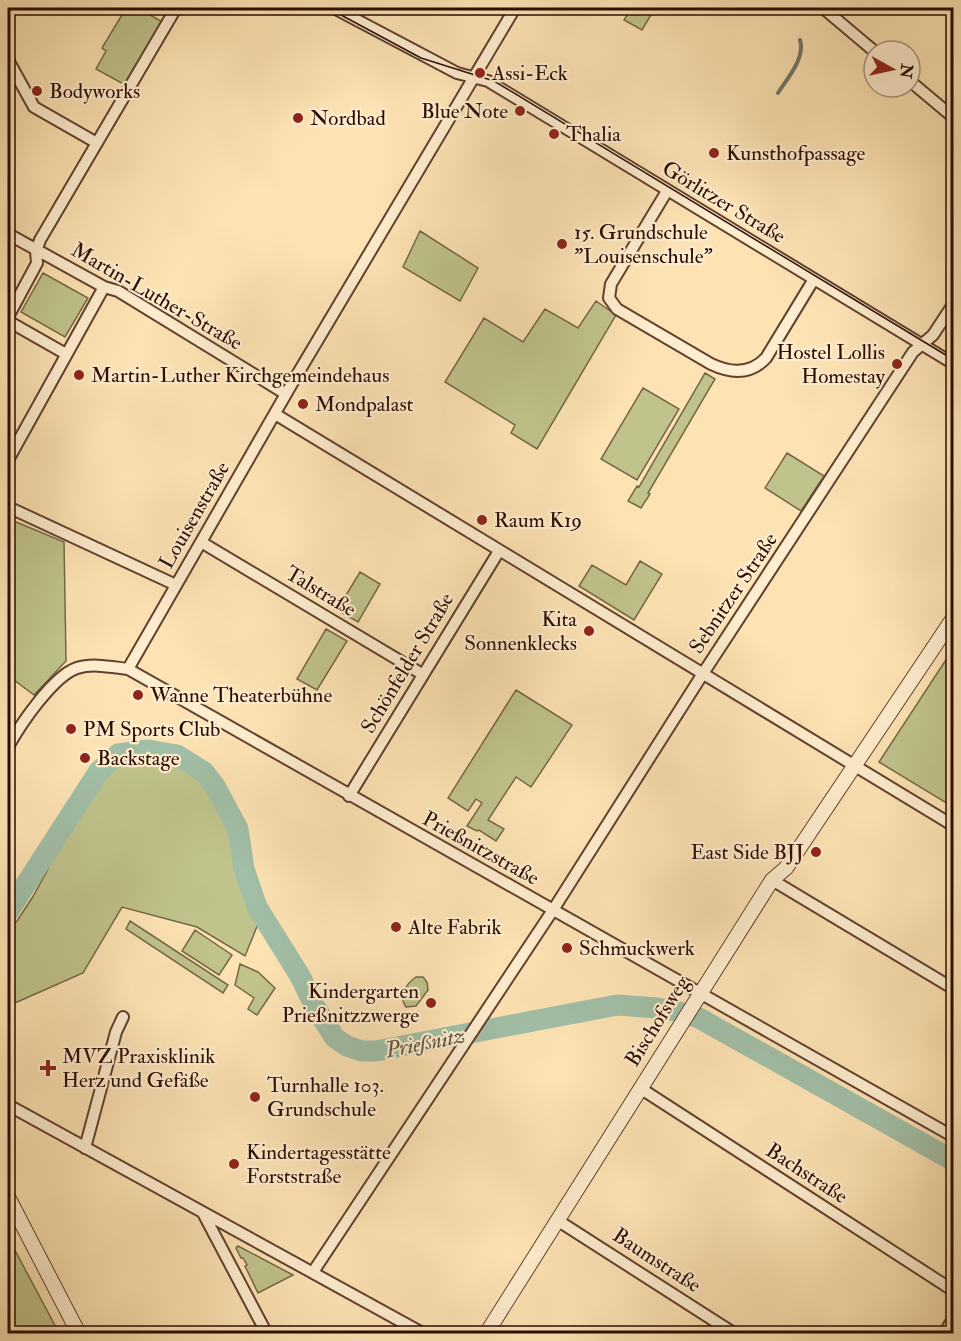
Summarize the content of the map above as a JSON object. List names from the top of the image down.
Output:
{
  "streets": {
    "street": [
      "Görlitzer Straße",
      "Martin-Luther-Straße",
      "Louisenstraße",
      "Talstraße",
      "Sebnitzer Straße",
      "Schönfelder Straße",
      "Prießnitzstraße",
      "Bischofsweg",
      "Bachstraße",
      "Baumstraße"
    ]
  },
  "crossings": [
    ["Görlitzer Straße", "Louisenstraße"],
    ["Görlitzer Straße", "Sebnitzer Straße"],
    ["Martin-Luther-Straße", "Louisenstraße"],
    ["Louisenstraße", "Talstraße"],
    ["Louisenstraße", "Prießnitzstraße"],
    ["Talstraße", "Schönfelder Straße"],
    ["Sebnitzer Straße", "Prießnitzstraße"],
    ["Schönfelder Straße", "Prießnitzstraße"],
    ["Prießnitzstraße", "Bischofsweg"],
    ["Bischofsweg", "Bachstraße"],
    ["Bischofsweg", "Baumstraße"]
  ],
  "water": ["Prießnitz"],
  "places": {
    "other": [
      "Assi-Eck",
      "Bodyworks",
      "Blue Note",
      "Nordbad",
      "Thalia",
      "Kunsthofpassage",
      "15. Grundschule \"Louisenschule\"",
      "Hostel Lollis Homestay",
      "Martin-Luther Kirchgemeindehaus",
      "Mondpalast",
      "Raum K19",
      "Kita Sonnenklecks",
      "Wanne Theaterbühne",
      "PM Sports Club",
      "Backstage",
      "East Side BJJ",
      "Alte Fabrik",
      "Schmuckwerk",
      "Kindergarten Prießnitzzwerge",
      "Turnhalle 103. Grundschule",
      "Kindertagesstätte Forststraße"
    ],
    "health": ["MVZ Praxisklinik Herz und Gefäße"]
  },
  "north": "right"
}
